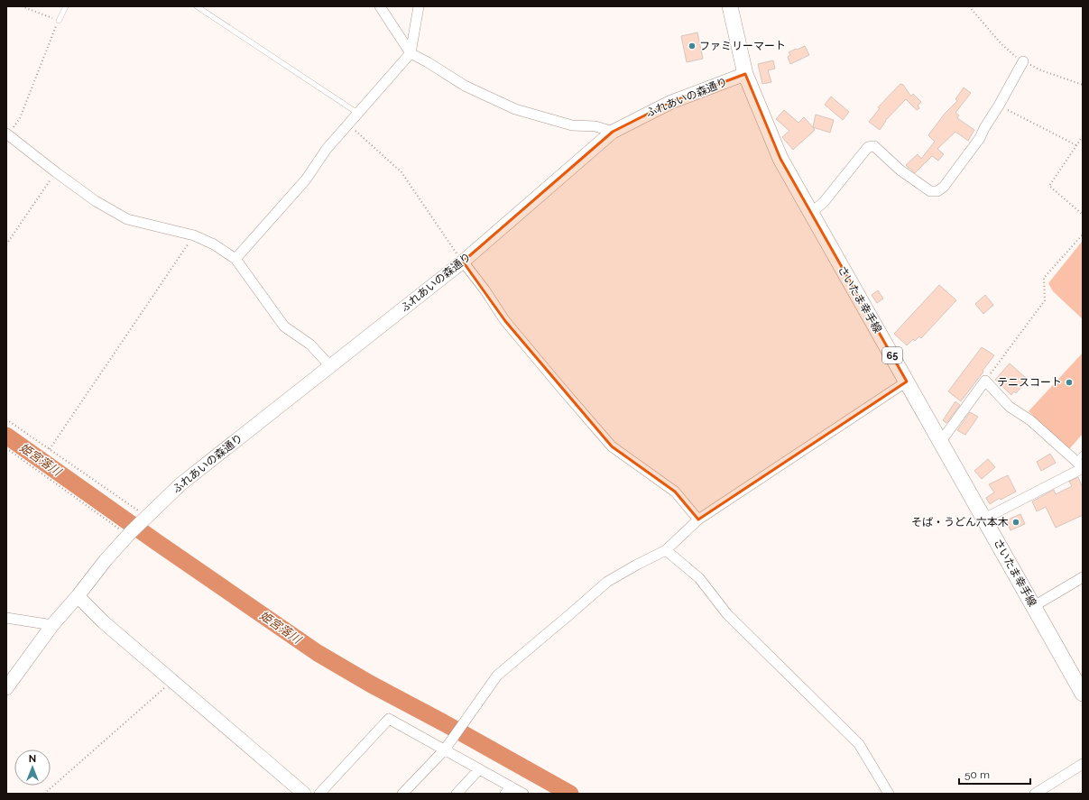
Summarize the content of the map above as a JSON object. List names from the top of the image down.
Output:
{
  "streets": {
    "main road": ["さいたま幸手線", "65"],
    "street": ["ふれあいの森通り"]
  },
  "crossings": [
    ["ふれあいの森通り", "さいたま幸手線"]
  ],
  "water": ["姫宮落川"],
  "places": ["ファミリーマート", "テニスコート", "そば・うどん六本木"],
  "scale_bar": "50 m",
  "north": "top"
}
